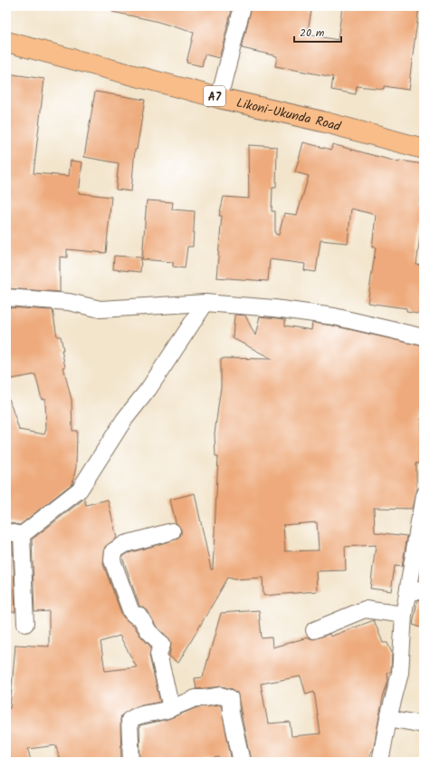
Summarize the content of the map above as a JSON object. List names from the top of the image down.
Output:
{
  "streets": {
    "highway": ["A7", "Likoni-Ukunda Road"]
  },
  "scale_bar": "20 m"
}
